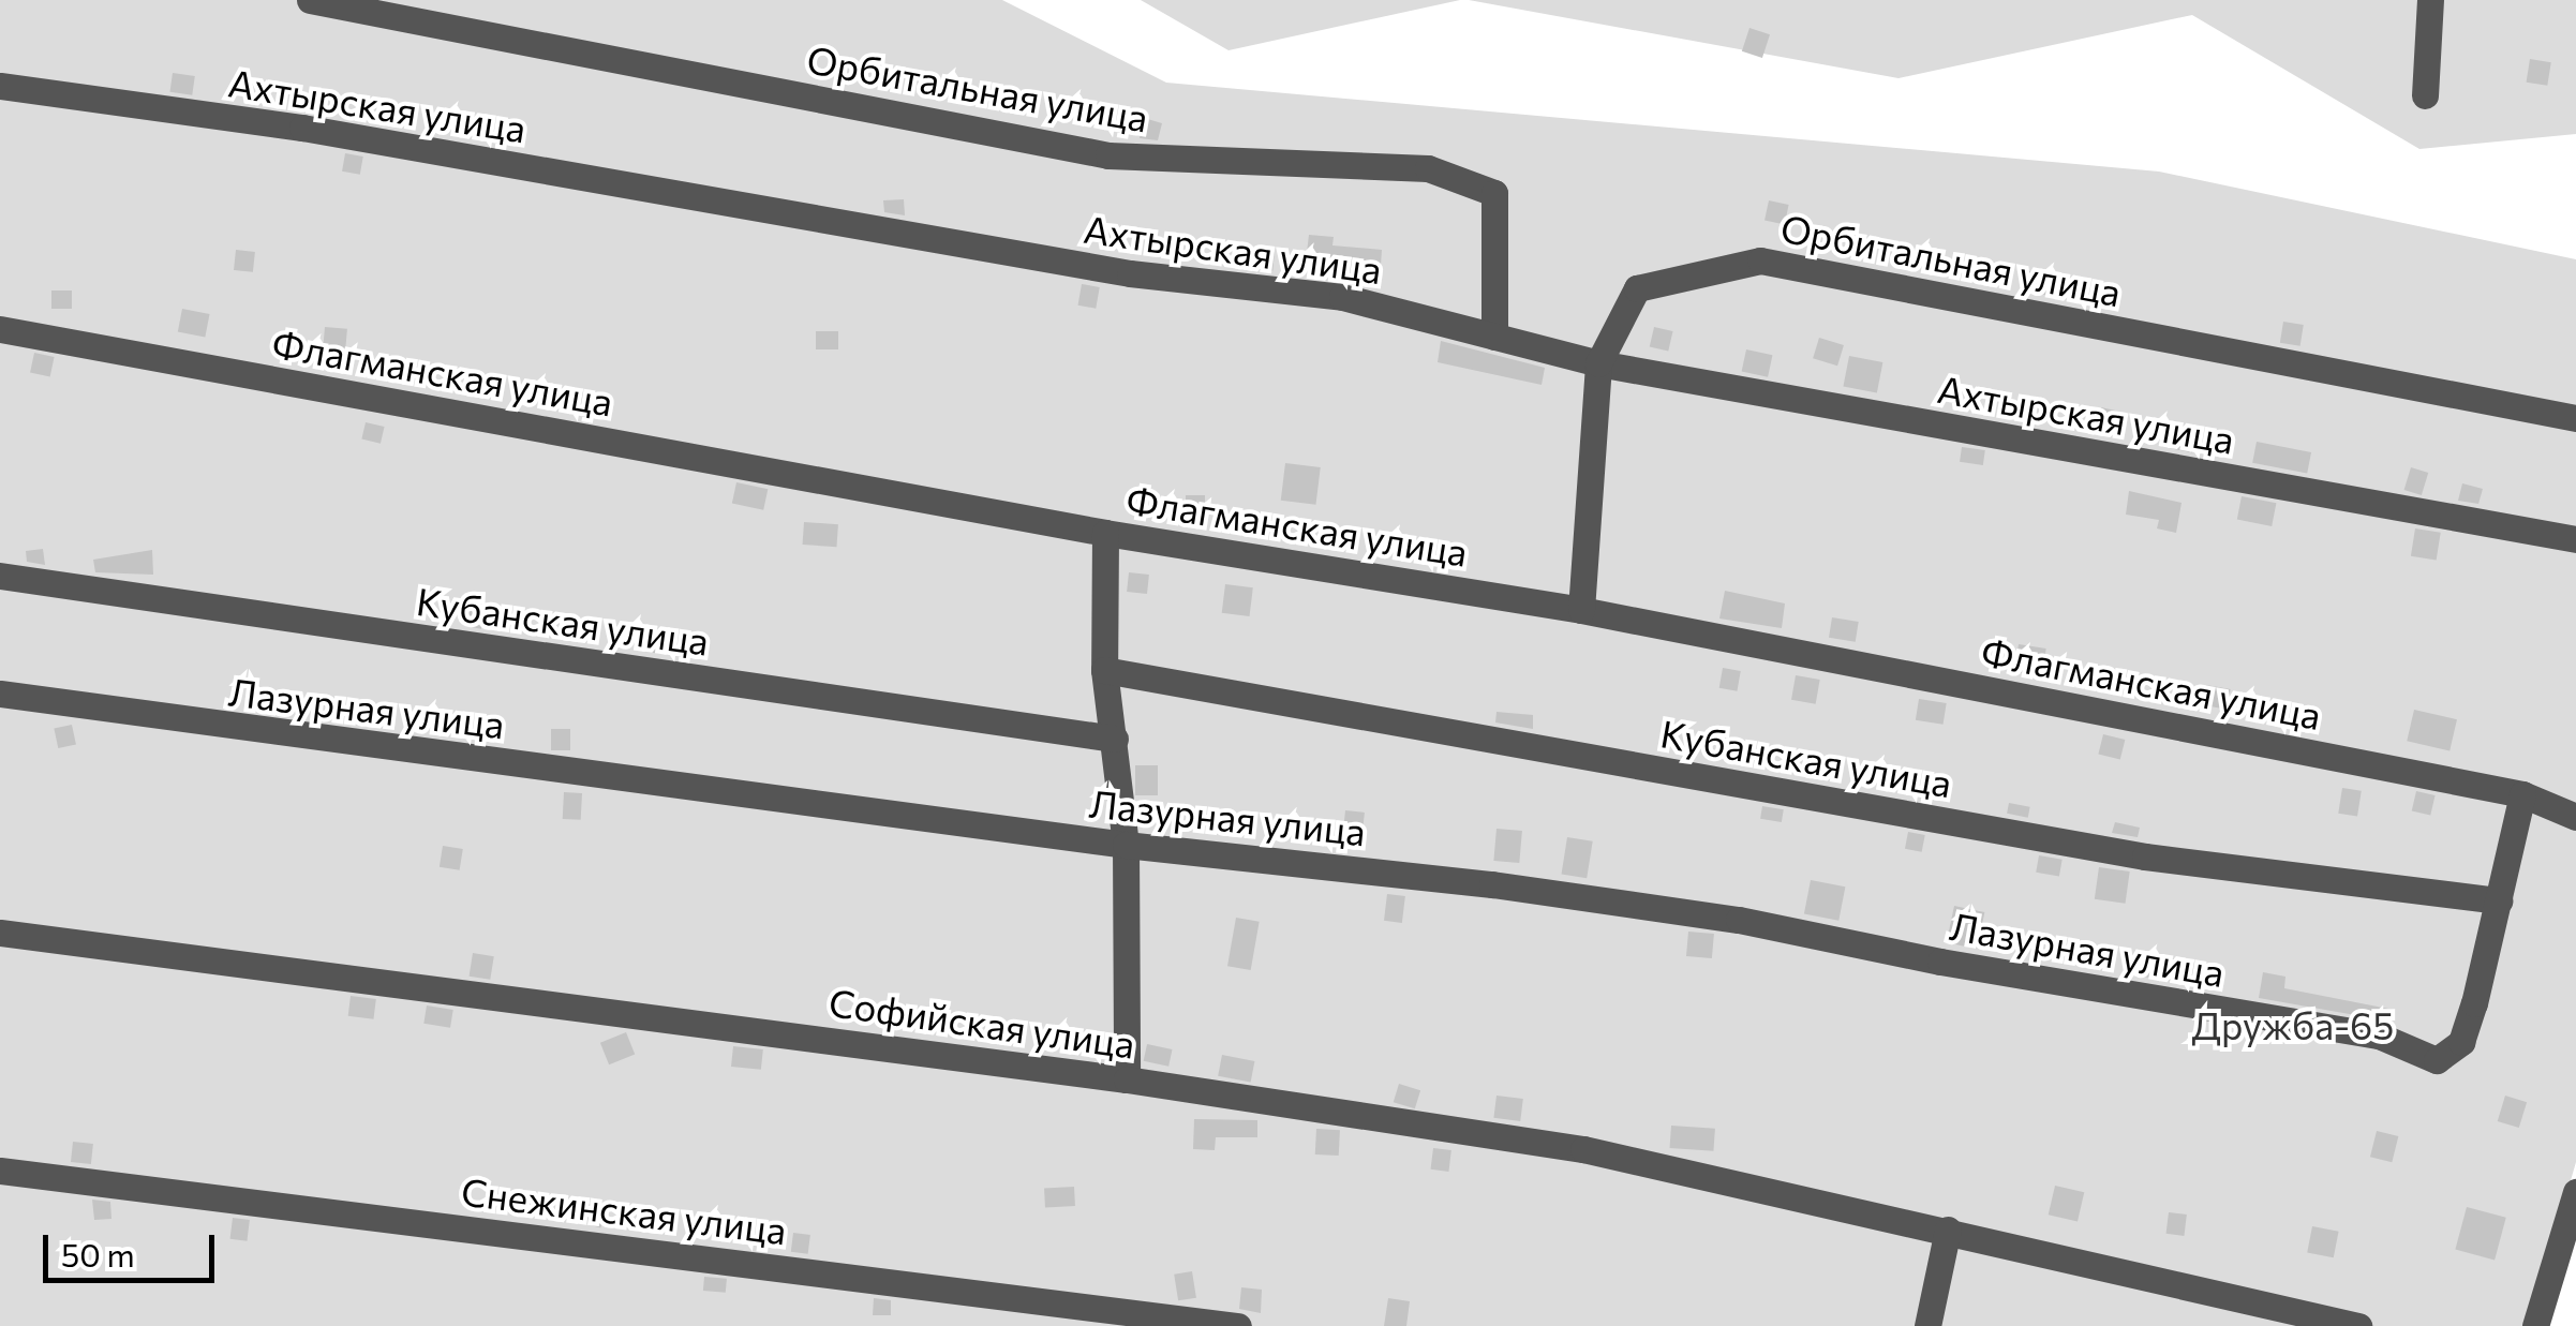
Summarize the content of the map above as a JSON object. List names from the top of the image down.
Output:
{
  "streets": {
    "lane": [
      "Орбитальная улица",
      "Ахтырская улица",
      "Флагманская улица",
      "Кубанская улица",
      "Лазурная улица",
      "Софийская улица",
      "Снежинская улица"
    ]
  },
  "crossings": [
    ["Орбитальная улица", "Ахтырская улица"],
    ["Орбитальная улица", "Флагманская улица"],
    ["Кубанская улица", "Лазурная улица"]
  ],
  "parks": ["Дружба-65"],
  "scale_bar": "50 m"
}
